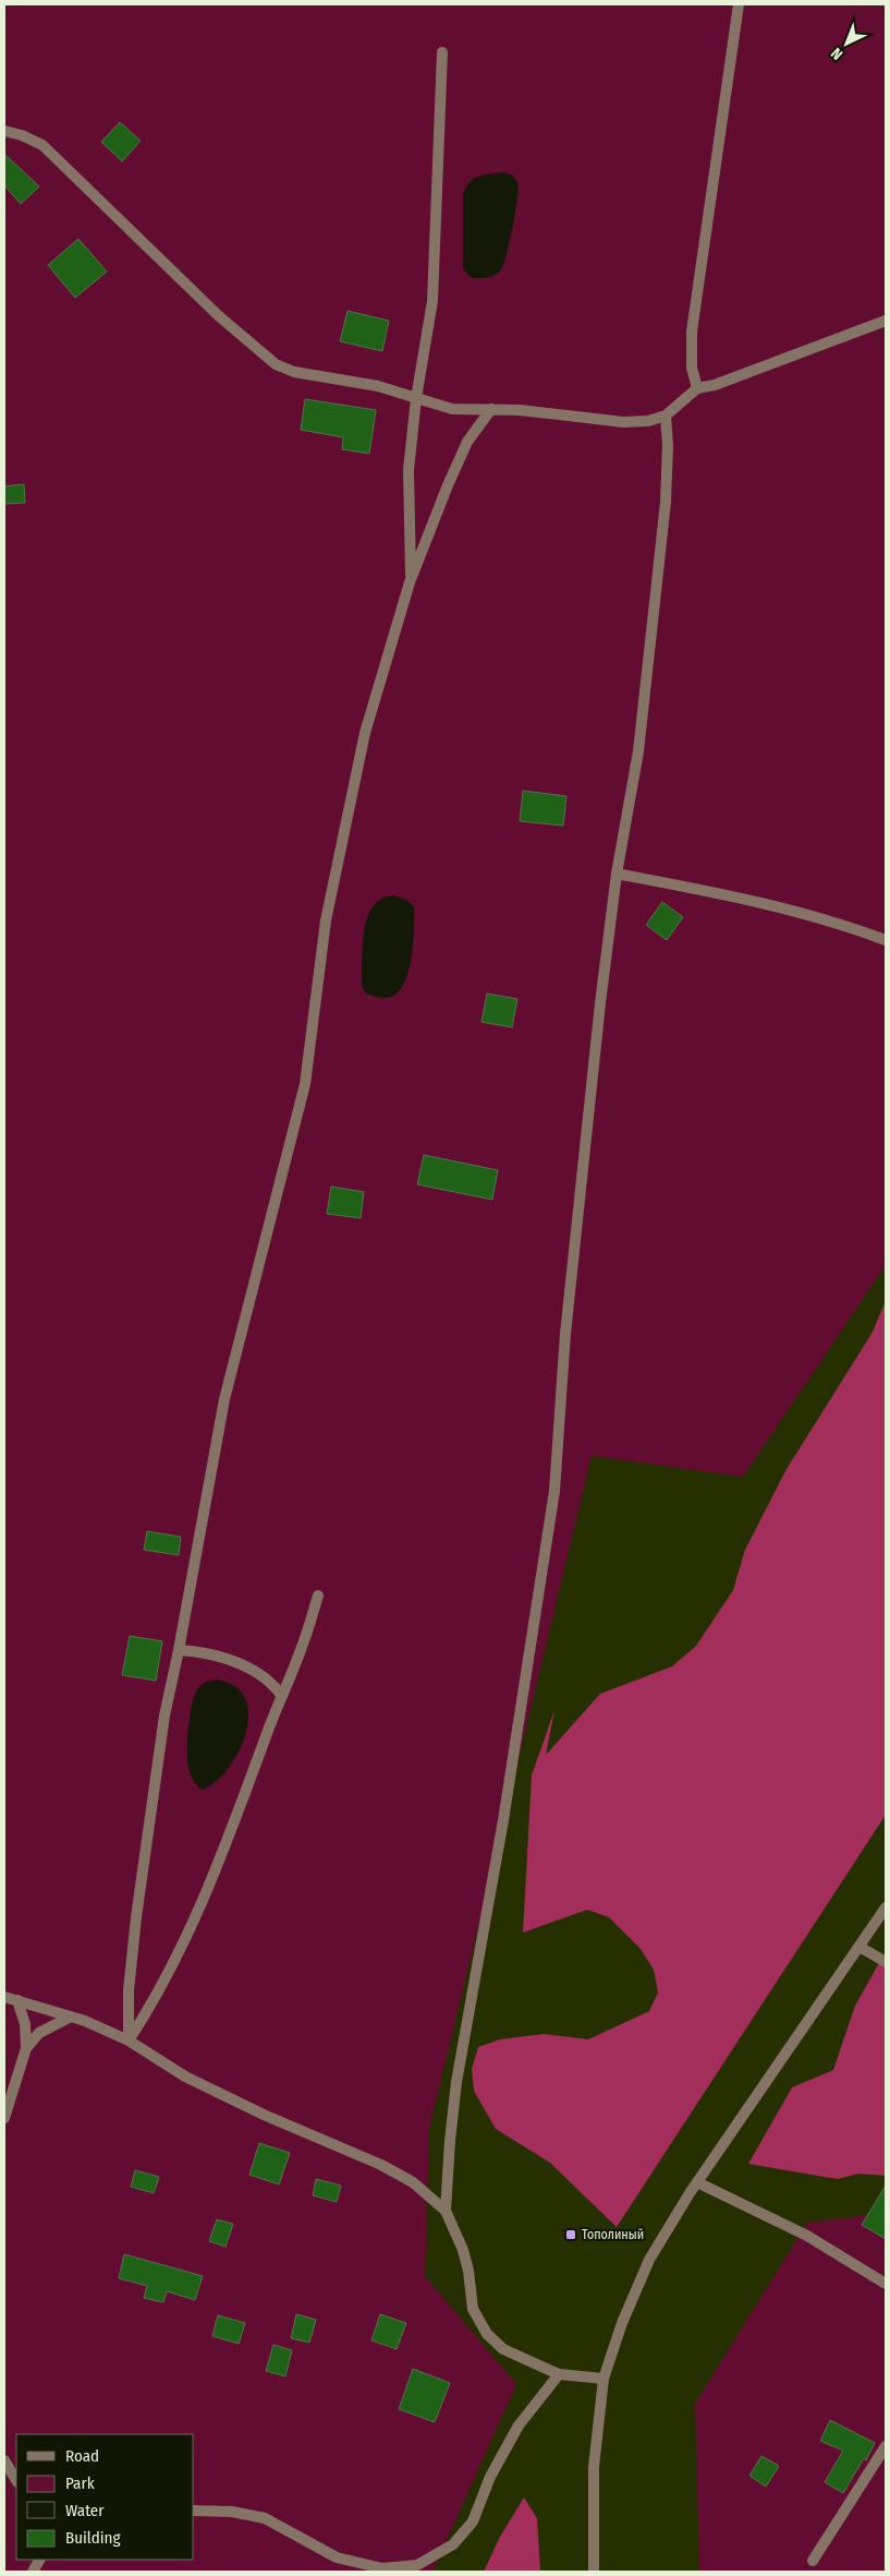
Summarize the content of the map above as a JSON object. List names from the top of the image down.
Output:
{
  "places": {
    "transit": ["Тополиный"]
  },
  "legend": [
    "Road",
    "Park",
    "Water",
    "Building"
  ],
  "north": "bottom left"
}
